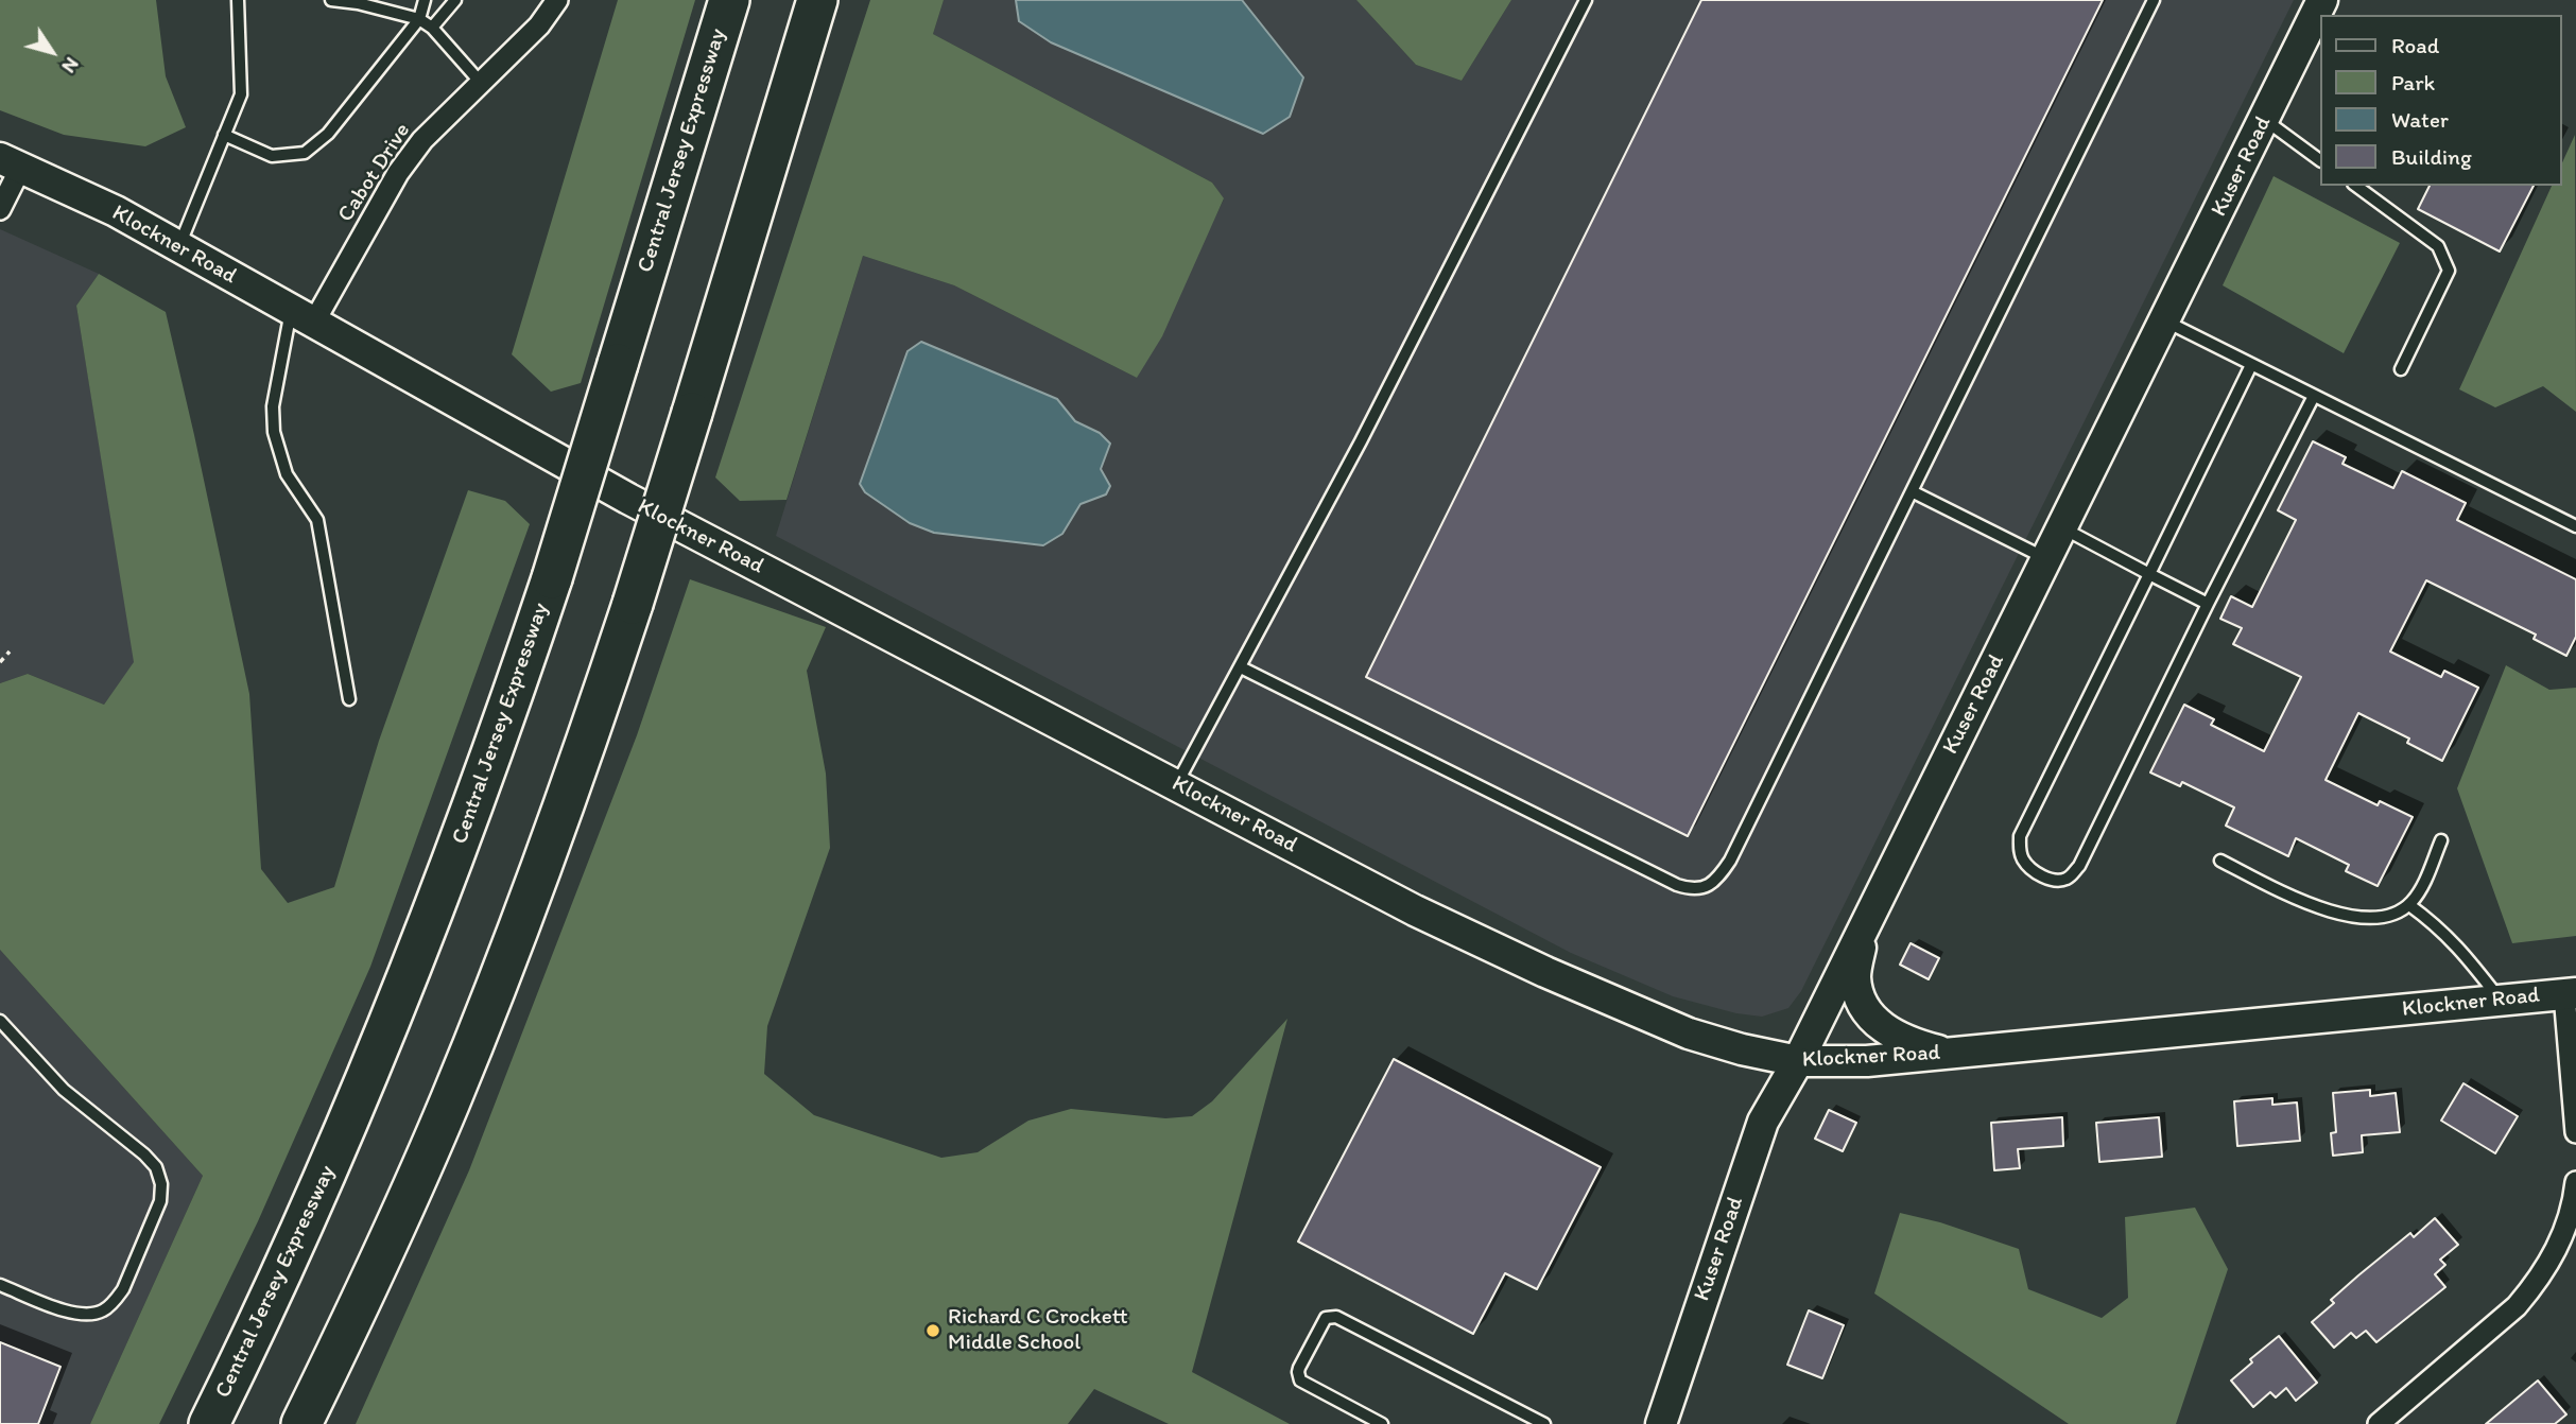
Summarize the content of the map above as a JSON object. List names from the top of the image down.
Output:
{
  "streets": {
    "highway": ["Central Jersey Expressway"],
    "main road": ["Kuser Road", "Klockner Road"],
    "street": ["Cabot Drive"]
  },
  "crossings": [
    ["Kuser Road", "Klockner Road"],
    ["Cabot Drive", "Klockner Road"]
  ],
  "places": ["Richard C Crockett Middle School"],
  "legend": [
    "Road",
    "Park",
    "Water",
    "Building"
  ],
  "north": "bottom right"
}
